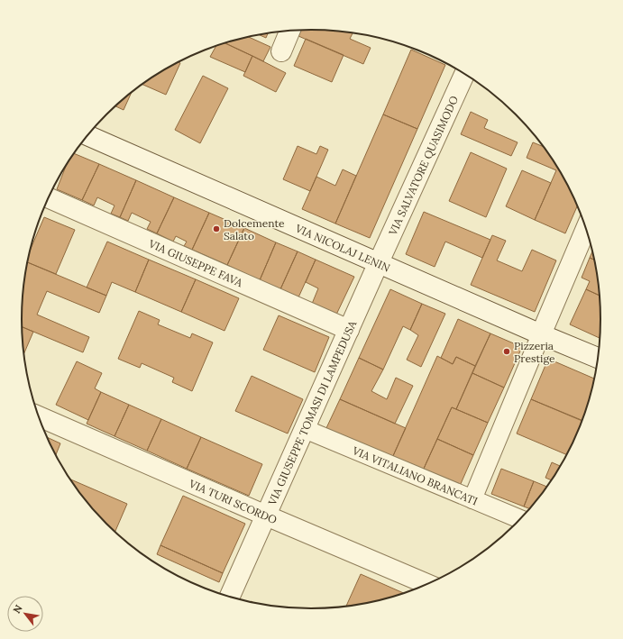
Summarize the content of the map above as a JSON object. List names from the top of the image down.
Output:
{
  "streets": {
    "street": [
      "VIA SALVATORE QUASIMODO",
      "VIA NICOLAJ LENIN",
      "VIA GIUSEPPE FAVA",
      "VIA GIUSEPPE TOMASI DI LAMPEDUSA",
      "VIA VITALIANO BRANCATI",
      "VIA TURI SCORDO"
    ]
  },
  "crossings": [
    ["VIA SALVATORE QUASIMODO", "VIA NICOLAJ LENIN"],
    ["VIA SALVATORE QUASIMODO", "VIA GIUSEPPE TOMASI DI LAMPEDUSA"],
    ["VIA NICOLAJ LENIN", "VIA GIUSEPPE TOMASI DI LAMPEDUSA"],
    ["VIA GIUSEPPE FAVA", "VIA GIUSEPPE TOMASI DI LAMPEDUSA"],
    ["VIA GIUSEPPE TOMASI DI LAMPEDUSA", "VIA VITALIANO BRANCATI"],
    ["VIA GIUSEPPE TOMASI DI LAMPEDUSA", "VIA TURI SCORDO"]
  ],
  "places": ["Dolcemente Salato", "Pizzeria Prestige"],
  "north": "top left"
}
